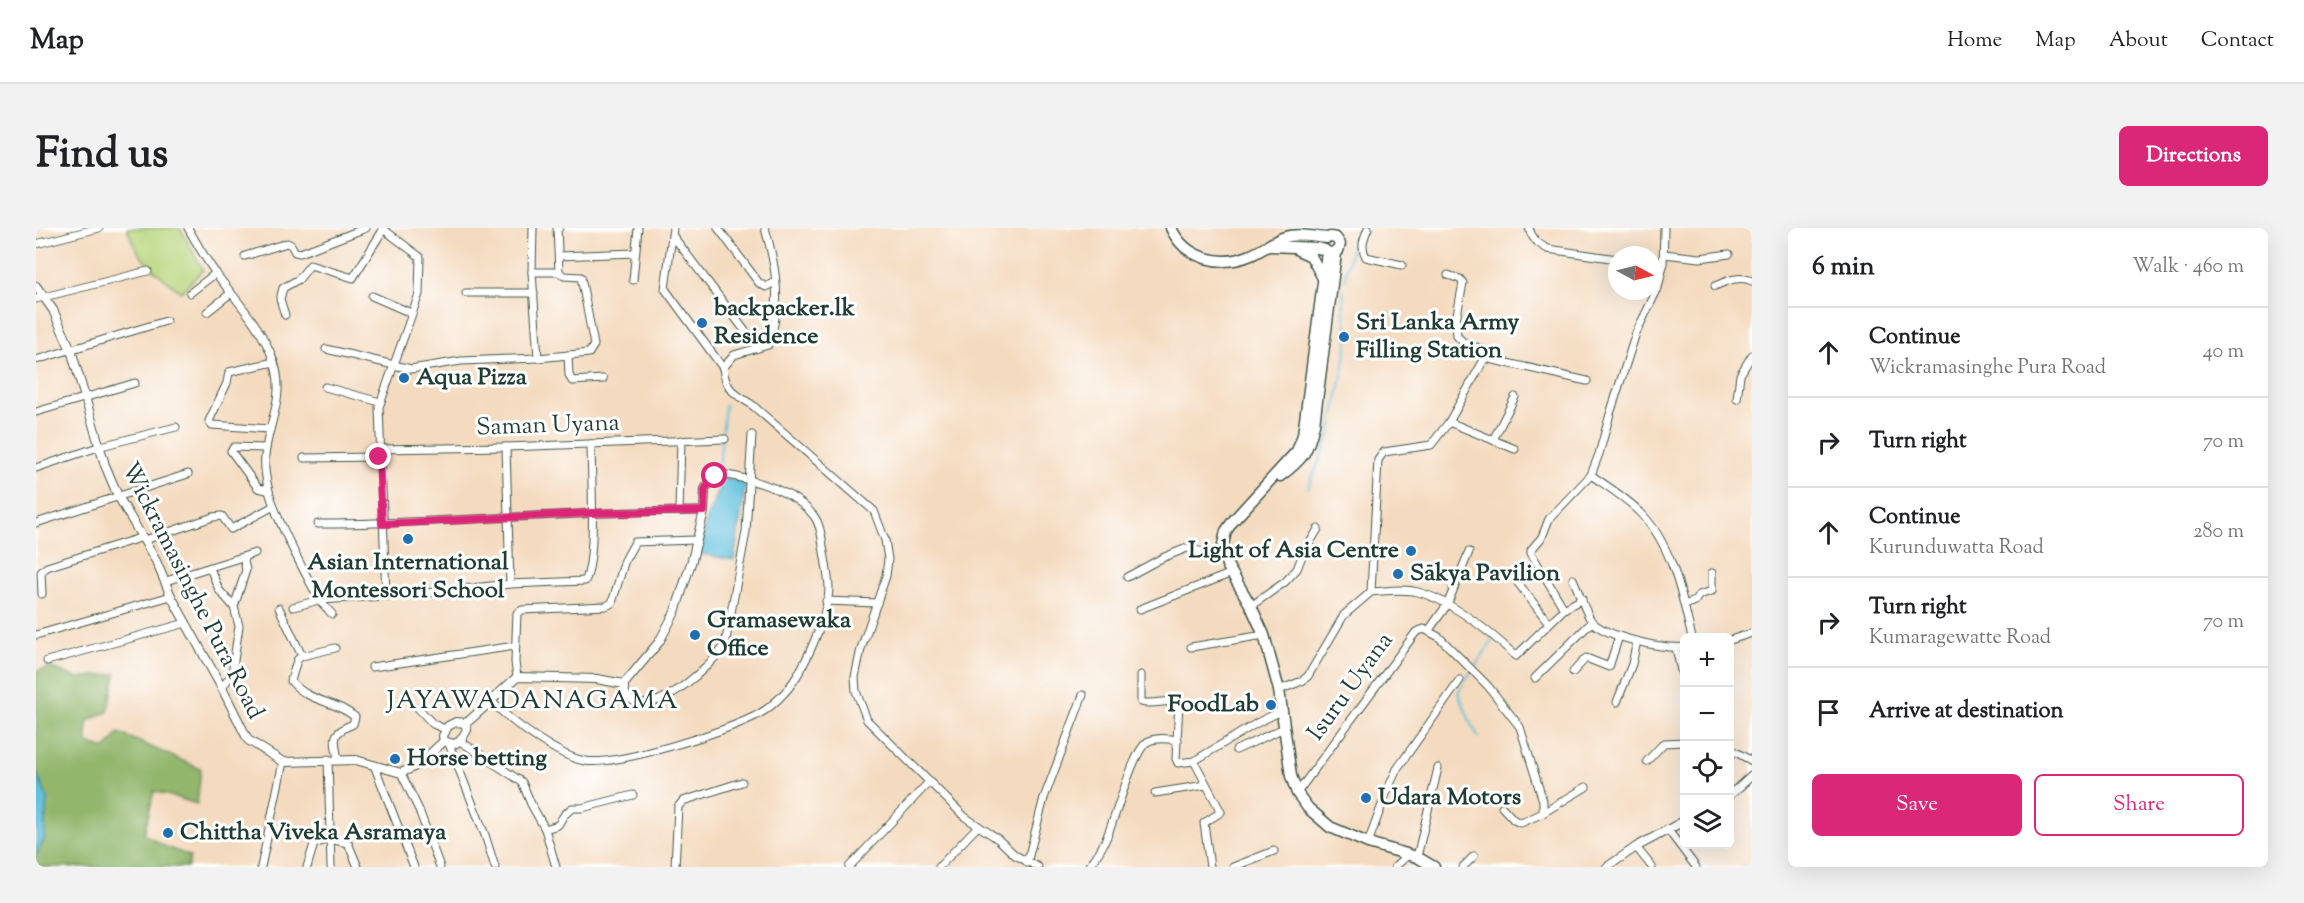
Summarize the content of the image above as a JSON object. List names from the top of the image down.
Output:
{
  "streets": {
    "street": ["Saman Uyana", "Wickramasinghe Pura Road", "Isuru Uyana"]
  },
  "districts": ["JAYAWADANAGAMA"],
  "places": [
    "backpacker.lk Residence",
    "Sri Lanka Army Filling Station",
    "Aqua Pizza",
    "Asian International Montessori School",
    "Light of Asia Centre",
    "Sākya Pavilion",
    "Gramasewaka Office",
    "FoodLab",
    "Horse betting",
    "Udara Motors",
    "Chittha Viveka Asramaya"
  ],
  "north": "right",
  "page": {
    "header": "Map",
    "nav": [
      "Home",
      "Map",
      "About",
      "Contact"
    ],
    "title": "Find us",
    "buttons": [
      "Directions",
      ["Save", "Share"]
    ],
    "heading": ["6 min", "Walk · 460 m"],
    "list": [
      ["Continue", "Wickramasinghe Pura Road", "40 m"],
      ["Turn right", "70 m"],
      ["Continue", "Kurunduwatta Road", "280 m"],
      ["Turn right", "Kumaragewatte Road", "70 m"],
      "Arrive at destination"
    ],
    "map_buttons": ["+", "−"]
  }
}
